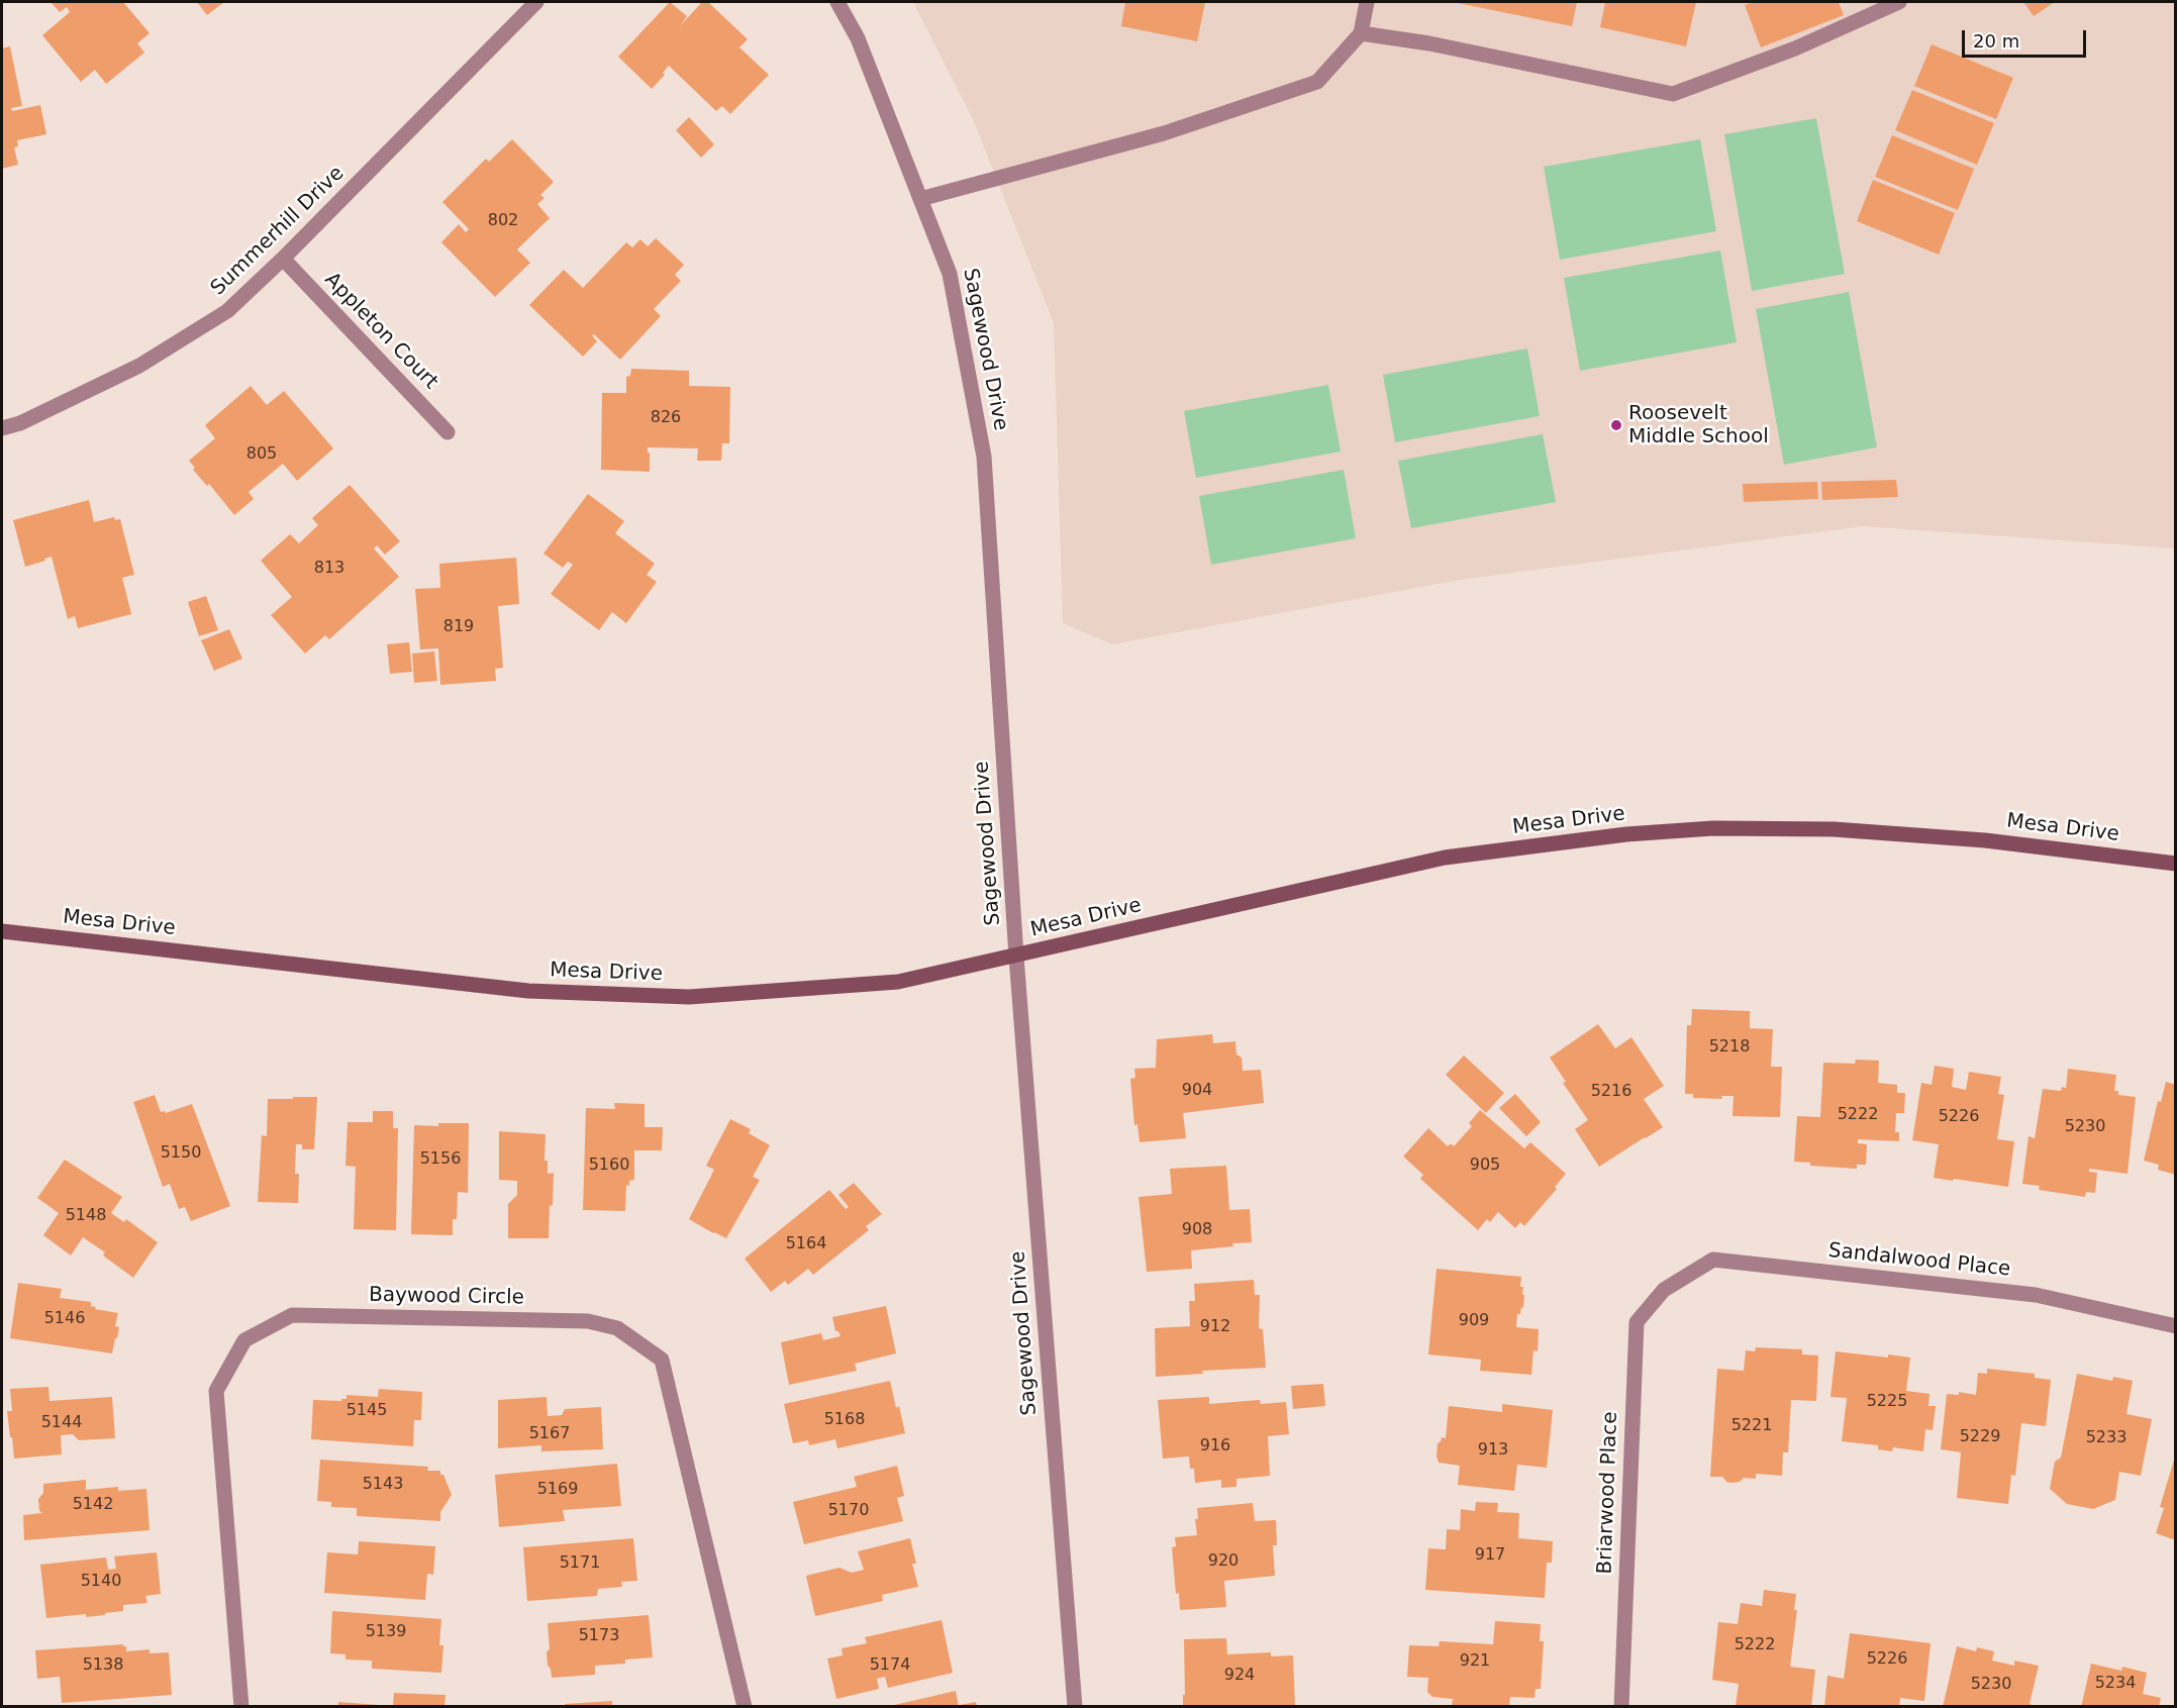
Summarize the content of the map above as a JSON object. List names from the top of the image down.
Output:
{
  "streets": {
    "main road": ["Mesa Drive"],
    "street": [
      "Summerhill Drive",
      "Appleton Court",
      "Sagewood Drive",
      "Sandalwood Place",
      "Baywood Circle",
      "Briarwood Place"
    ]
  },
  "crossings": [
    ["Summerhill Drive", "Appleton Court"],
    ["Sagewood Drive", "Mesa Drive"],
    ["Sandalwood Place", "Briarwood Place"]
  ],
  "places": ["Roosevelt Middle School"],
  "house_numbers": [
    "802",
    "826",
    "805",
    "813",
    "819",
    "5218",
    "904",
    "5216",
    "5222",
    "5226",
    "5230",
    "5150",
    "5156",
    "5160",
    "905",
    "5148",
    "908",
    "5164",
    "5146",
    "909",
    "912",
    "5225",
    "5145",
    "5168",
    "5144",
    "5221",
    "5167",
    "5229",
    "5233",
    "916",
    "913",
    "5143",
    "5169",
    "5142",
    "5170",
    "917",
    "920",
    "5171",
    "5140",
    "5139",
    "5173",
    "5222",
    "5226",
    "921",
    "5138",
    "5174",
    "924",
    "5234",
    "5230"
  ],
  "scale_bar": "20 m"
}
